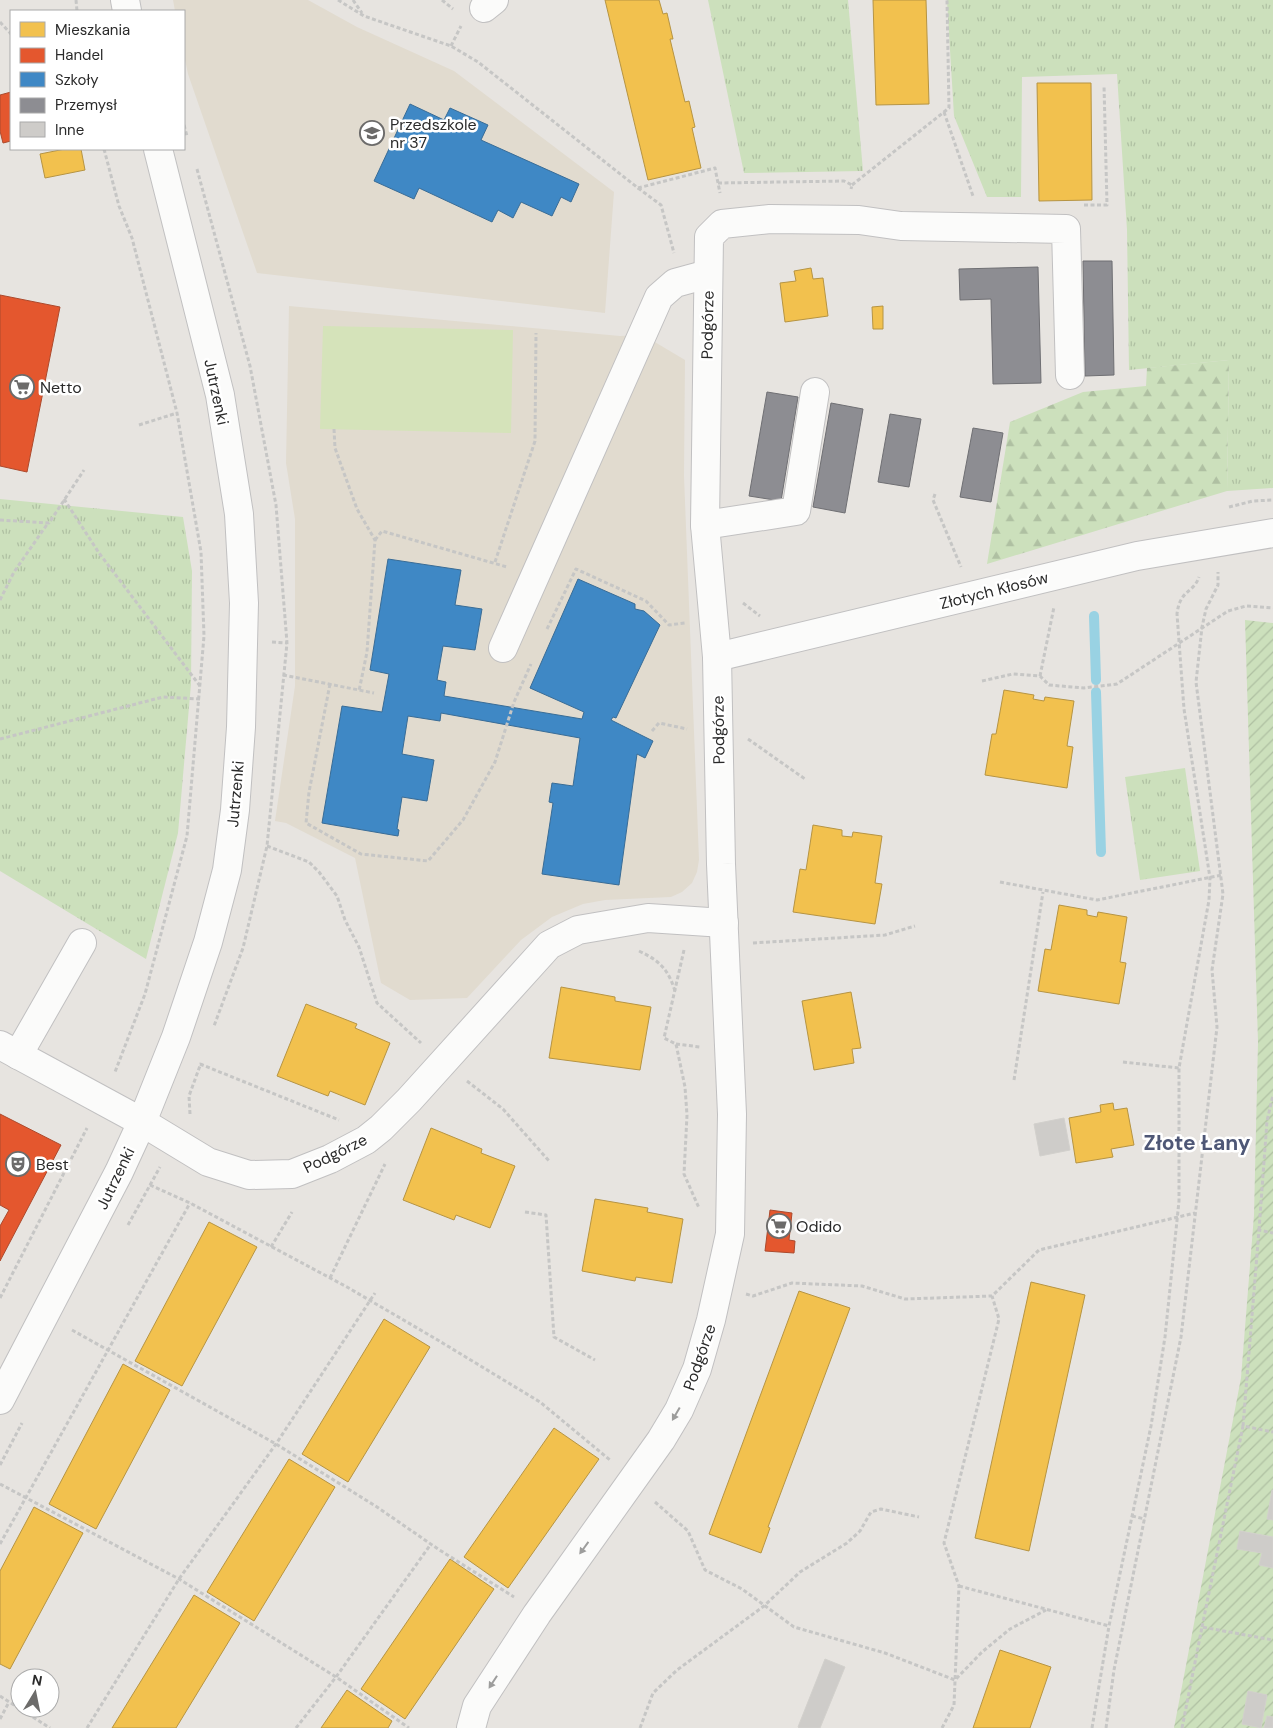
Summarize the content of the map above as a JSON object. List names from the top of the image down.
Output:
{
  "streets": {
    "street": ["Podgórze", "Jutrzenki", "Złotych Kłosów"]
  },
  "crossings": [
    ["Podgórze", "Jutrzenki"],
    ["Podgórze", "Złotych Kłosów"]
  ],
  "districts": ["Złote Łany"],
  "places": {
    "school or university": ["Przedszkole nr 37"],
    "supermarket": ["Netto", "Odido"],
    "theatre": ["Best"]
  },
  "legend": [
    "Mieszkania",
    "Handel",
    "Szkoły",
    "Przemysł",
    "Inne"
  ],
  "north": "top"
}
